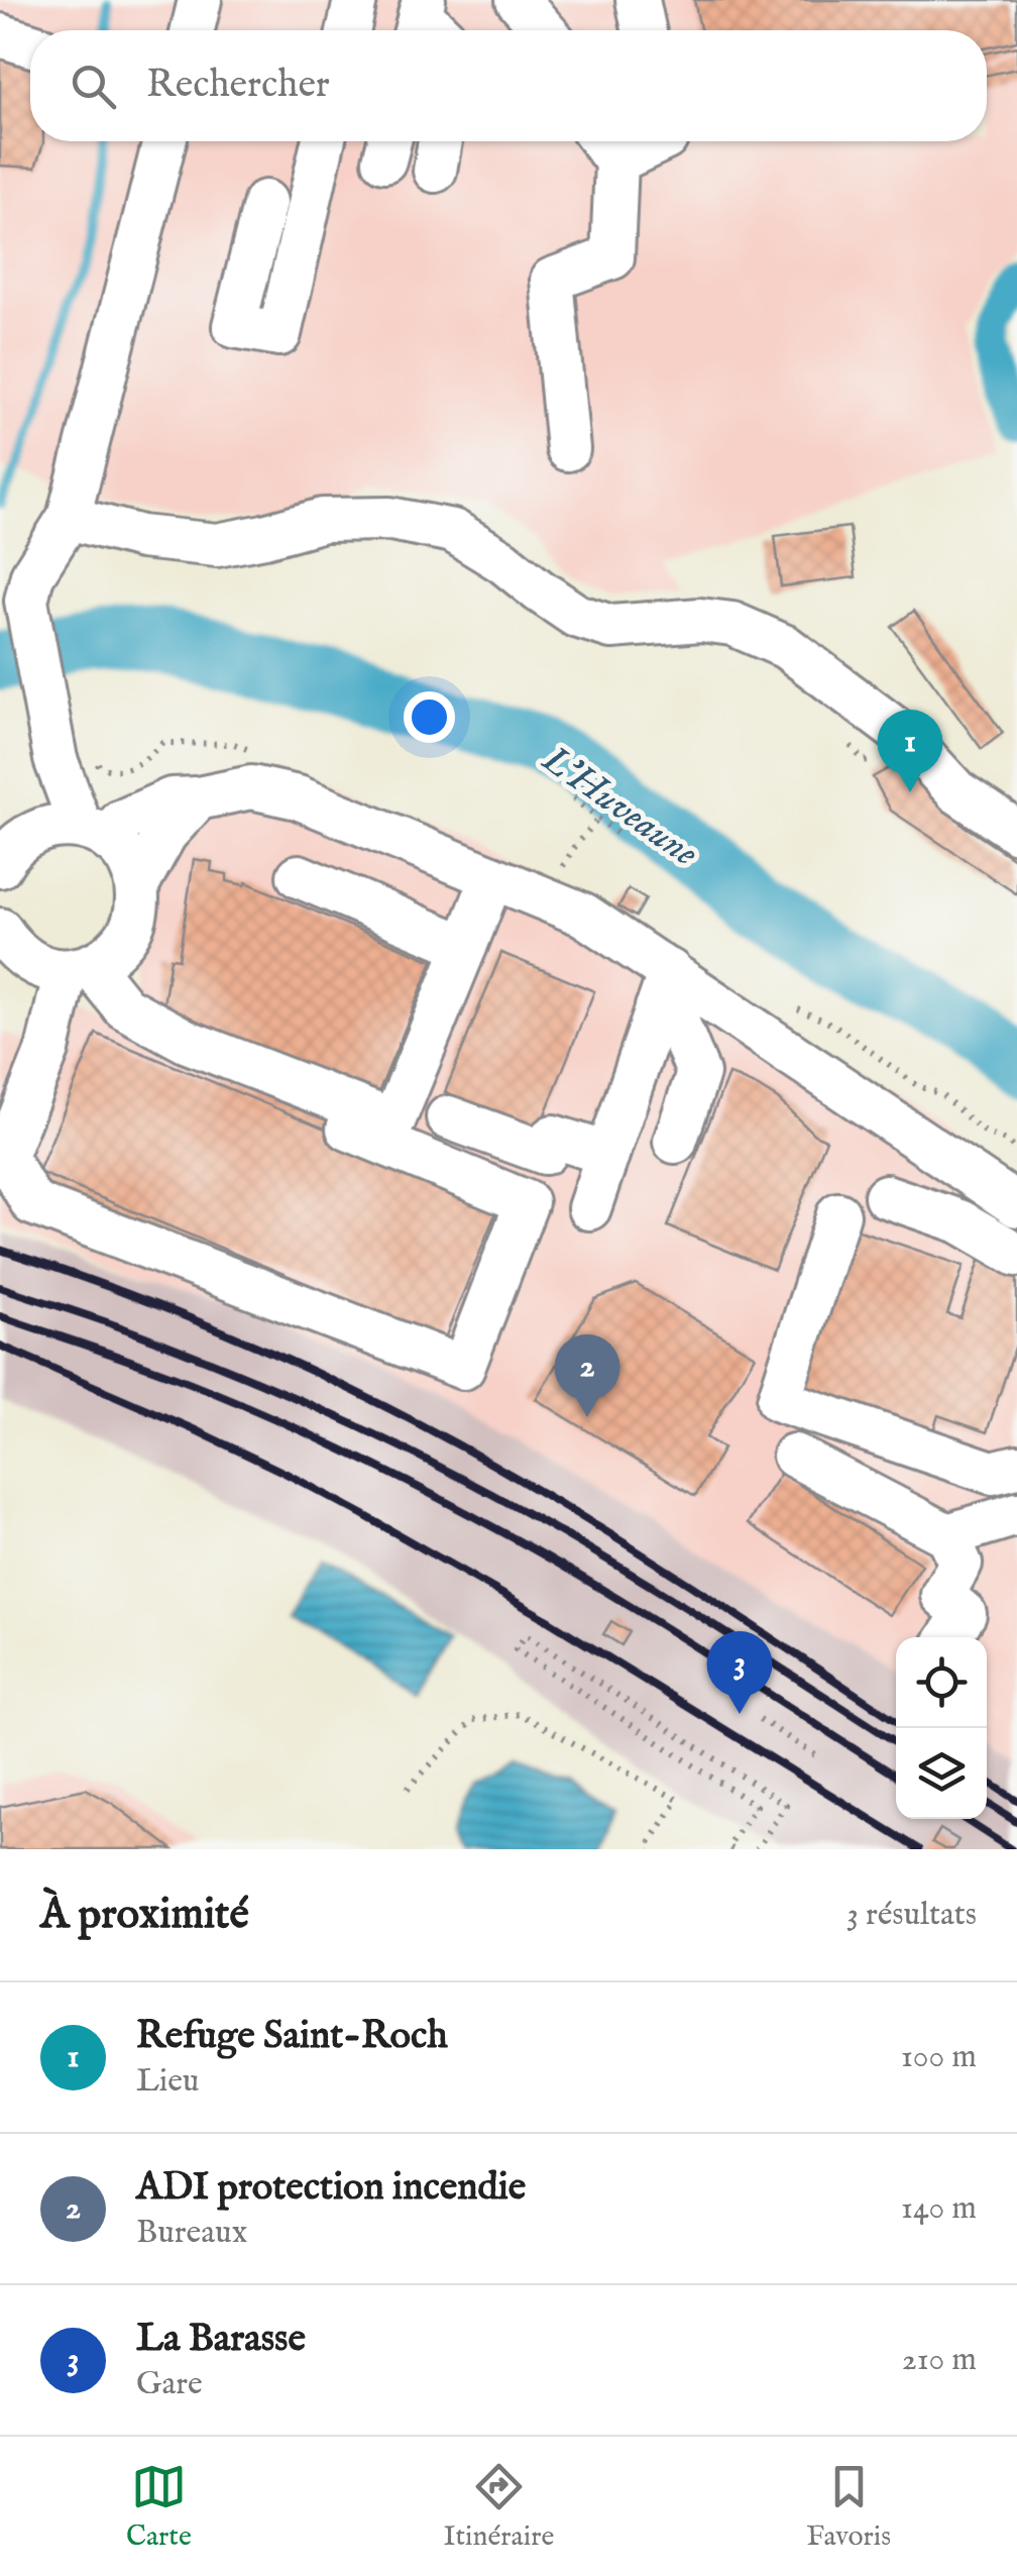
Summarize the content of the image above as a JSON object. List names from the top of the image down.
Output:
{
  "water": ["L'Huveaune"],
  "page": {
    "search": "Rechercher",
    "pins": ["1", "2", "3"],
    "heading": ["À proximité", "3 résultats"],
    "list": [
      {
        "mark": "1",
        "name": "Refuge Saint-Roch",
        "note": "Lieu",
        "value": "100 m"
      },
      {
        "mark": "2",
        "name": "ADI protection incendie",
        "note": "Bureaux",
        "value": "140 m"
      },
      {
        "mark": "3",
        "name": "La Barasse",
        "note": "Gare",
        "value": "210 m"
      }
    ],
    "nav": ["Carte", "Itinéraire", "Favoris"]
  }
}
